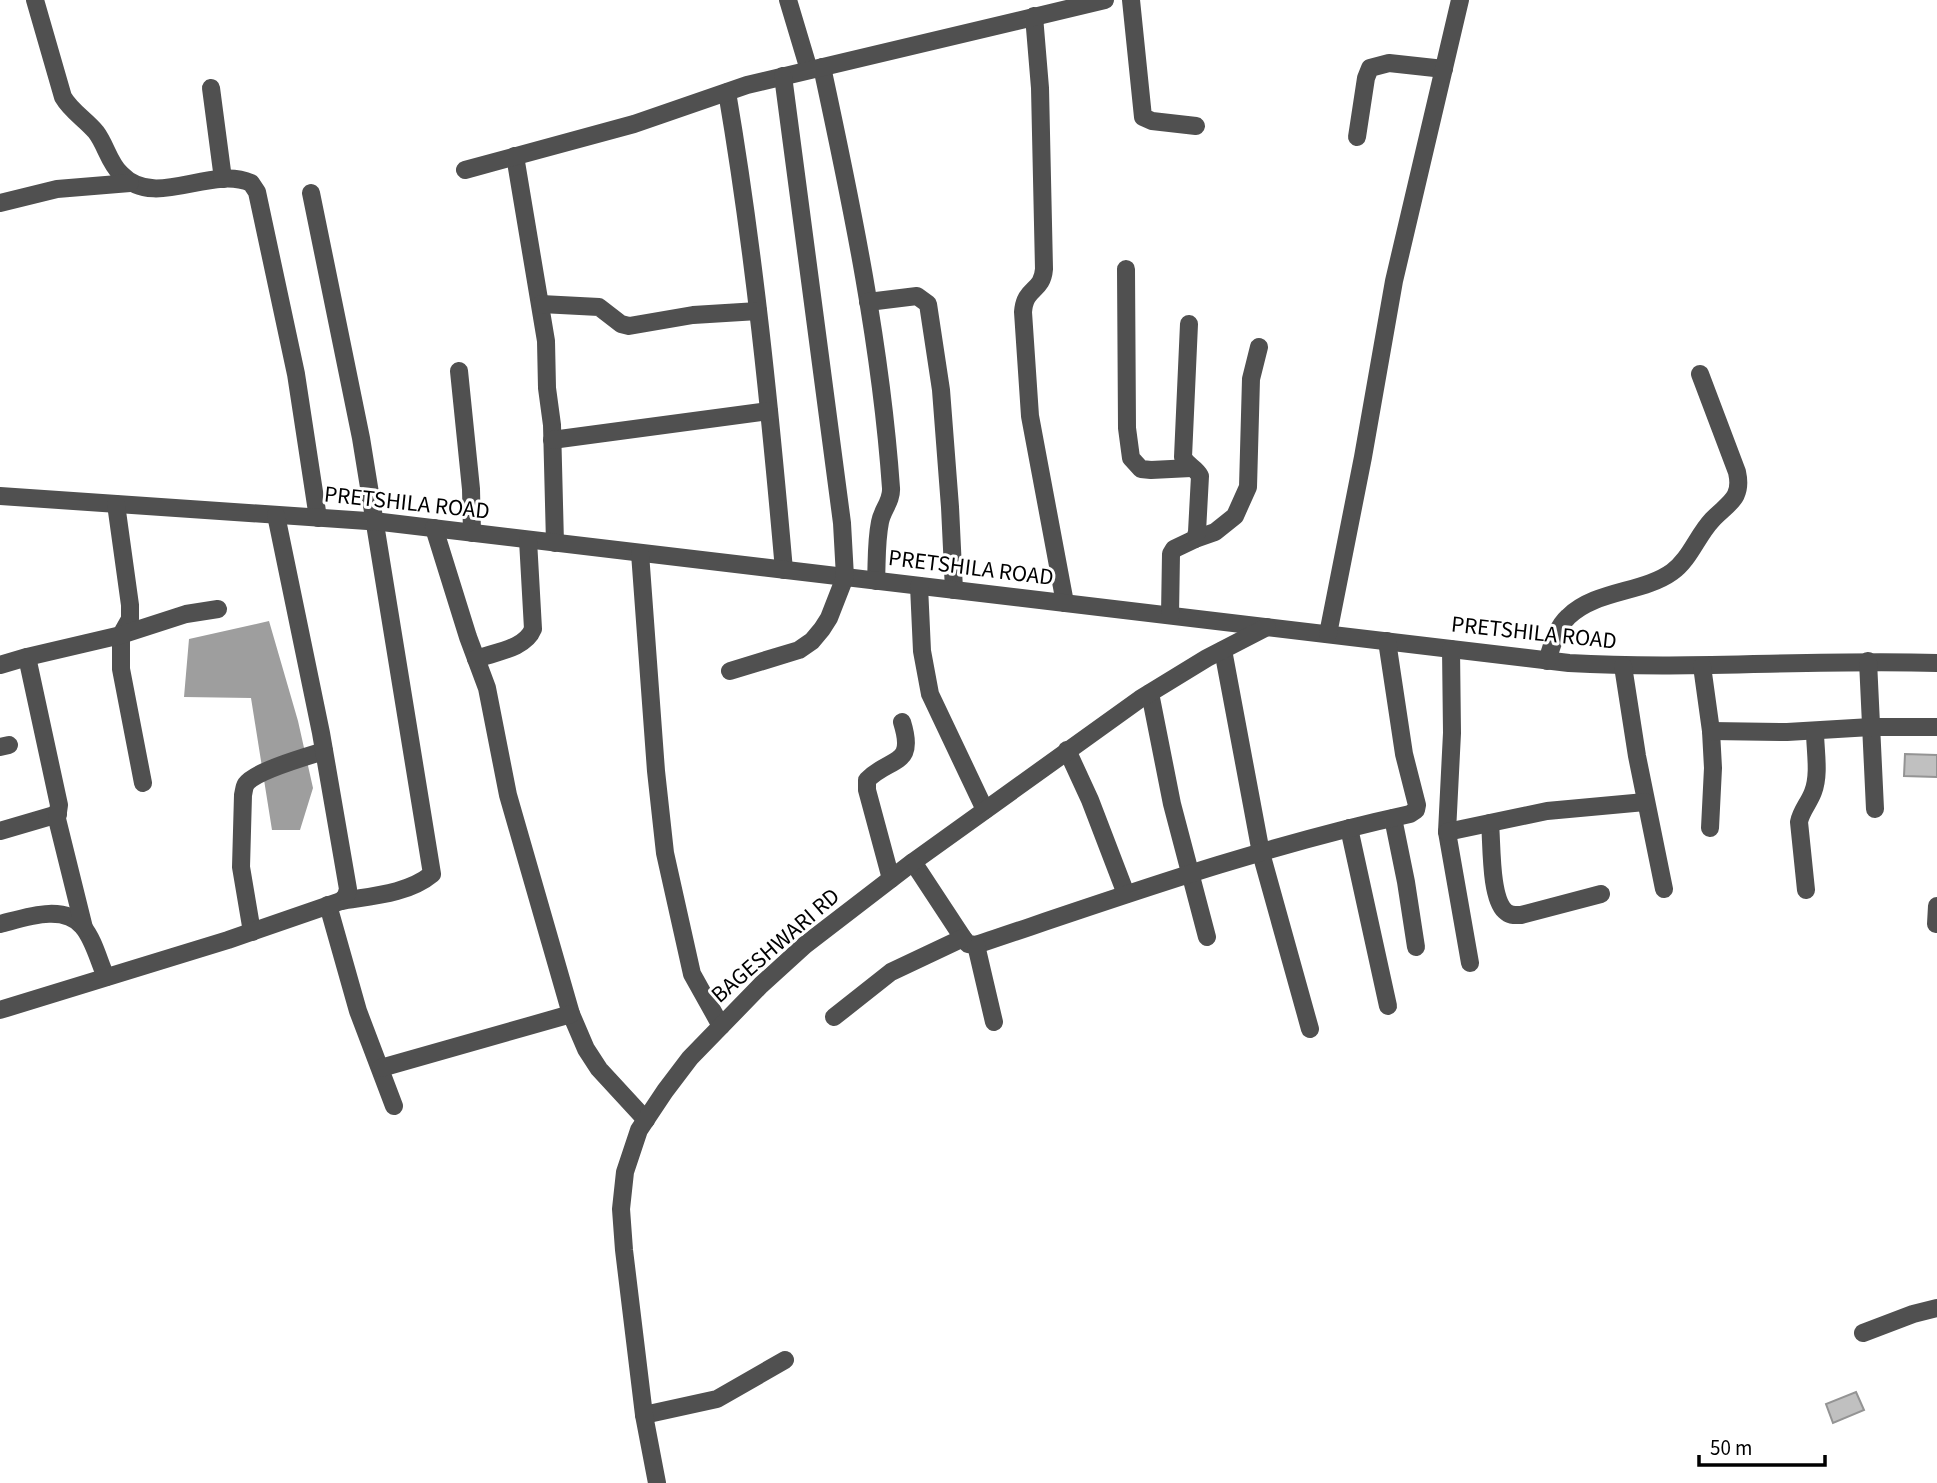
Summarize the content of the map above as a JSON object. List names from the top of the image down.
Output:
{
  "streets": {
    "street": ["PRETSHILA ROAD", "BAGESHWARI RD"]
  },
  "crossings": [
    ["PRETSHILA ROAD", "BAGESHWARI RD"]
  ],
  "scale_bar": "50 m"
}
